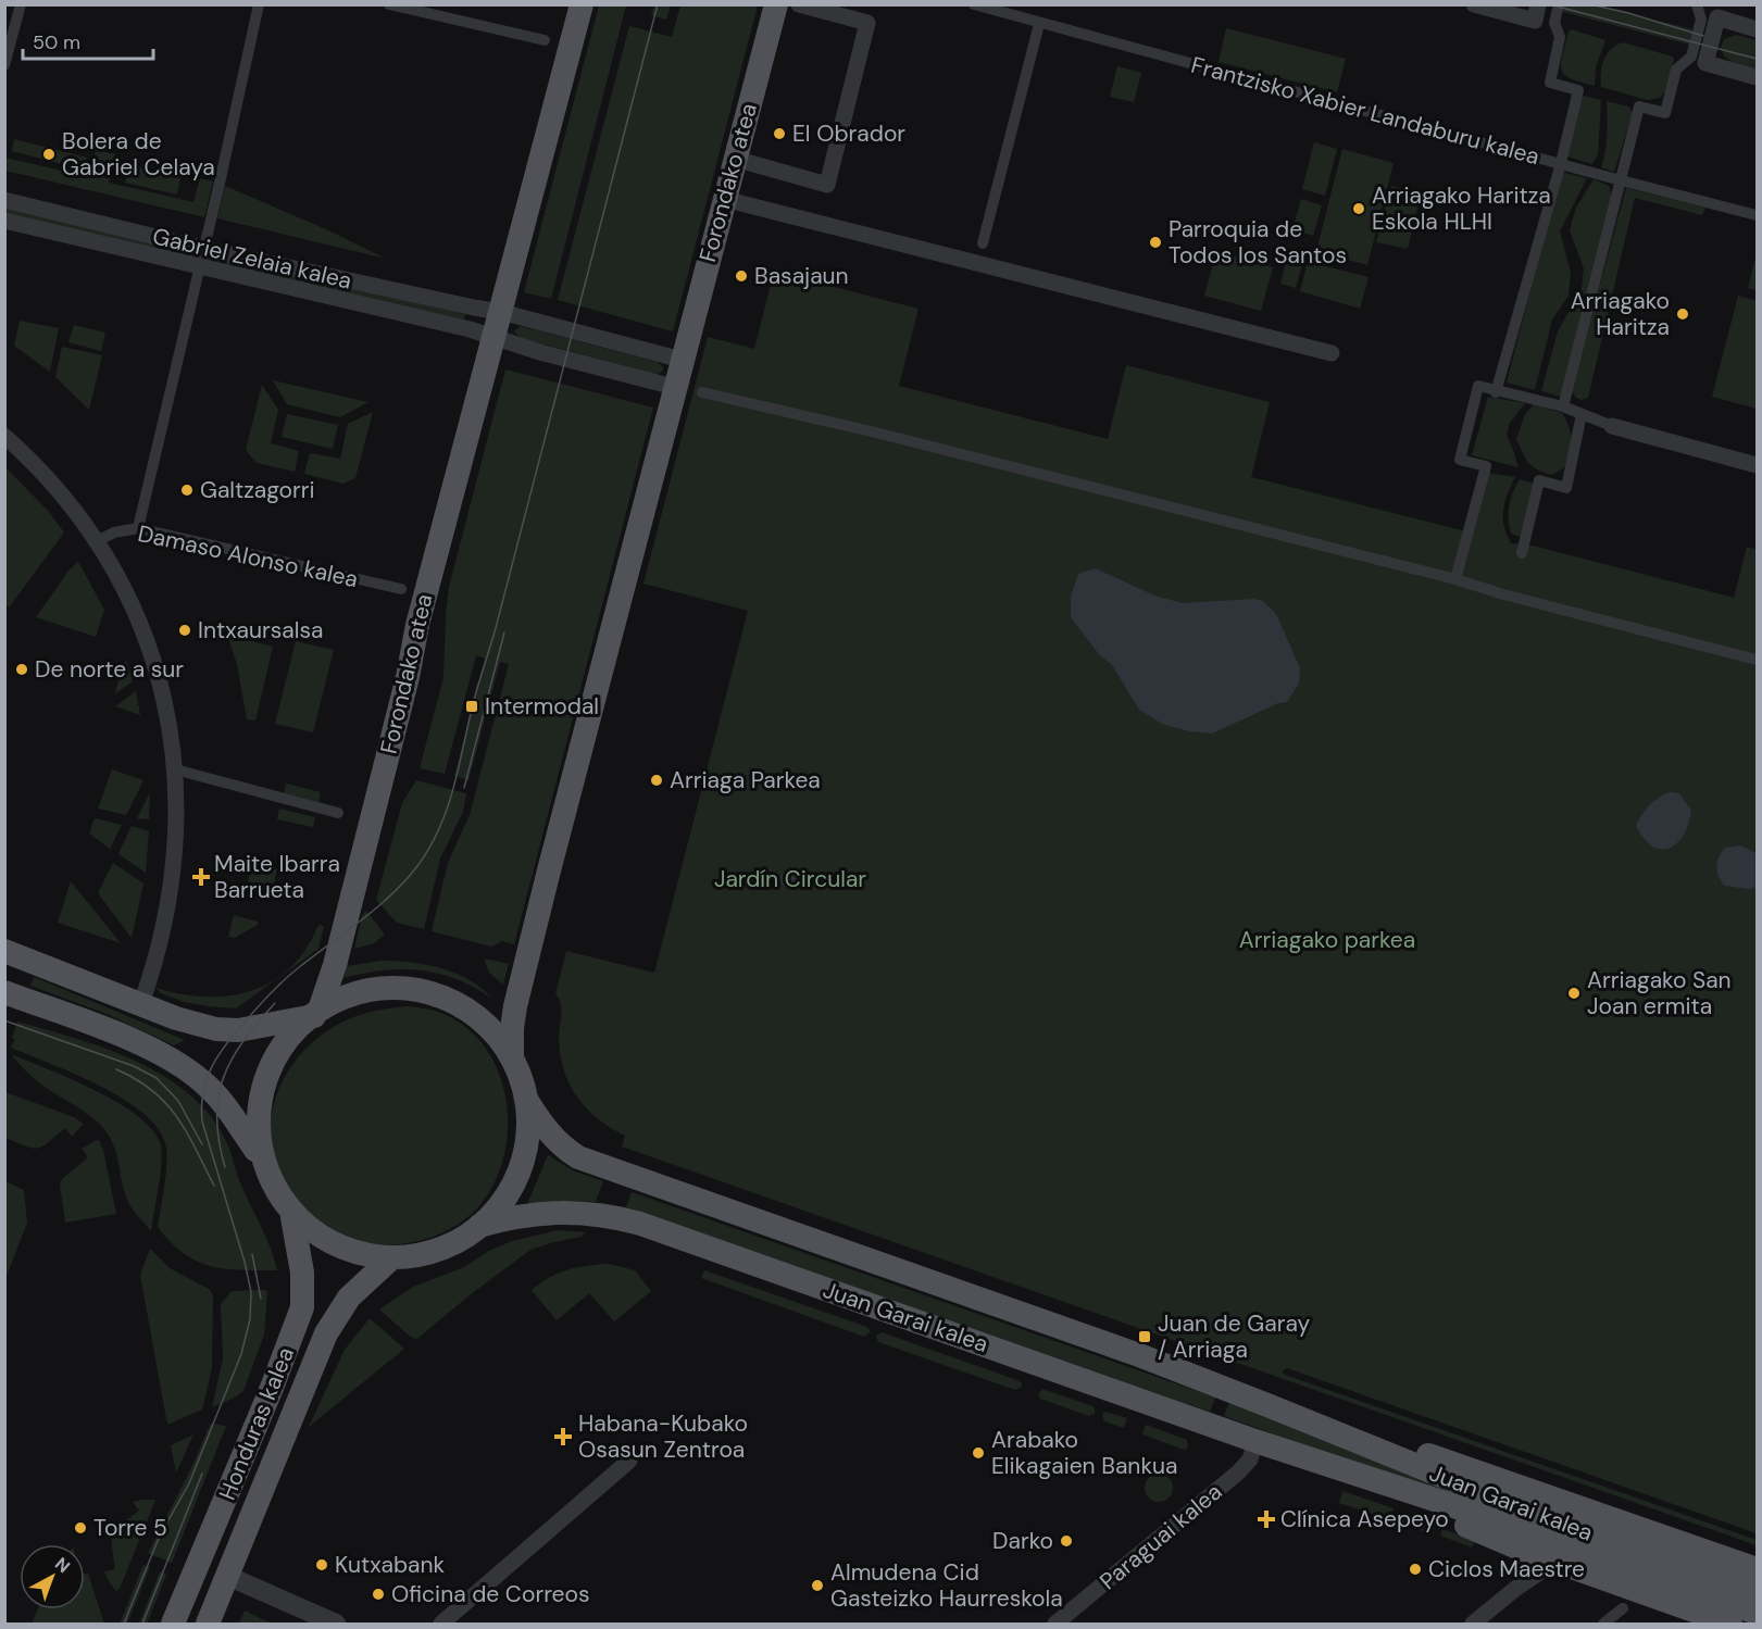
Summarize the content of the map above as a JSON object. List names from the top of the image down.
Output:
{
  "streets": {
    "main road": ["Forondako atea", "Juan Garai kalea", "Honduras kalea"],
    "street": [
      "Frantzisko Xabier Landaburu kalea",
      "Gabriel Zelaia kalea",
      "Damaso Alonso kalea",
      "Paraguai kalea"
    ]
  },
  "crossings": [
    ["Forondako atea", "Gabriel Zelaia kalea"],
    ["Juan Garai kalea", "Paraguai kalea"]
  ],
  "parks": ["Jardín Circular", "Arriagako parkea"],
  "places": {
    "other": [
      "El Obrador",
      "Bolera de Gabriel Celaya",
      "Arriagako Haritza Eskola HLHI",
      "Parroquia de Todos los Santos",
      "Basajaun",
      "Arriagako Haritza",
      "Galtzagorri",
      "Intxaursalsa",
      "De norte a sur",
      "Arriaga Parkea",
      "Arriagako San Joan ermita",
      "Arabako Elikagaien Bankua",
      "Torre 5",
      "Darko",
      "Kutxabank",
      "Ciclos Maestre",
      "Almudena Cid Gasteizko Haurreskola",
      "Oficina de Correos"
    ],
    "transit": ["Intermodal", "Juan de Garay / Arriaga"],
    "health": ["Maite Ibarra Barrueta", "Habana-Kubako Osasun Zentroa", "Clínica Asepeyo"]
  },
  "scale_bar": "50 m",
  "north": "top right"
}
